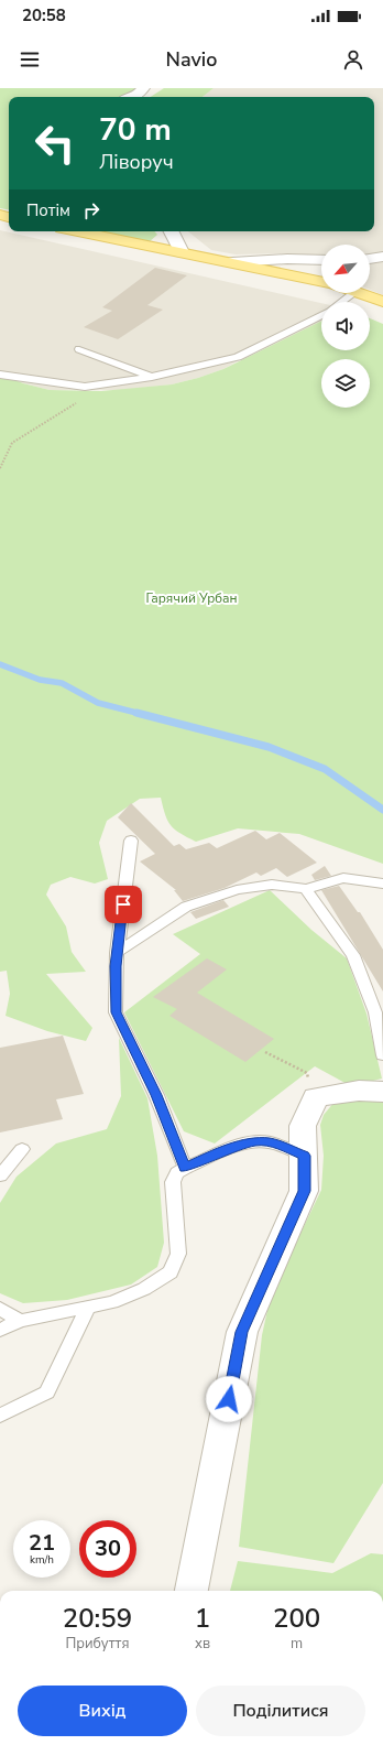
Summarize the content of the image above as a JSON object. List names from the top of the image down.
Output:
{
  "parks": ["Гарячий Урбан"],
  "north": "bottom left",
  "page": {
    "status": "20:58",
    "header": "Navio",
    "turn": ["70 m", "Ліворуч"],
    "then": "Потім",
    "speed": "21 km/h",
    "limit": "30",
    "eta": [
      "20:59",
      "Прибуття",
      "1",
      "хв",
      "200",
      "m"
    ],
    "buttons": ["Вихід", "Поділитися"]
  }
}
